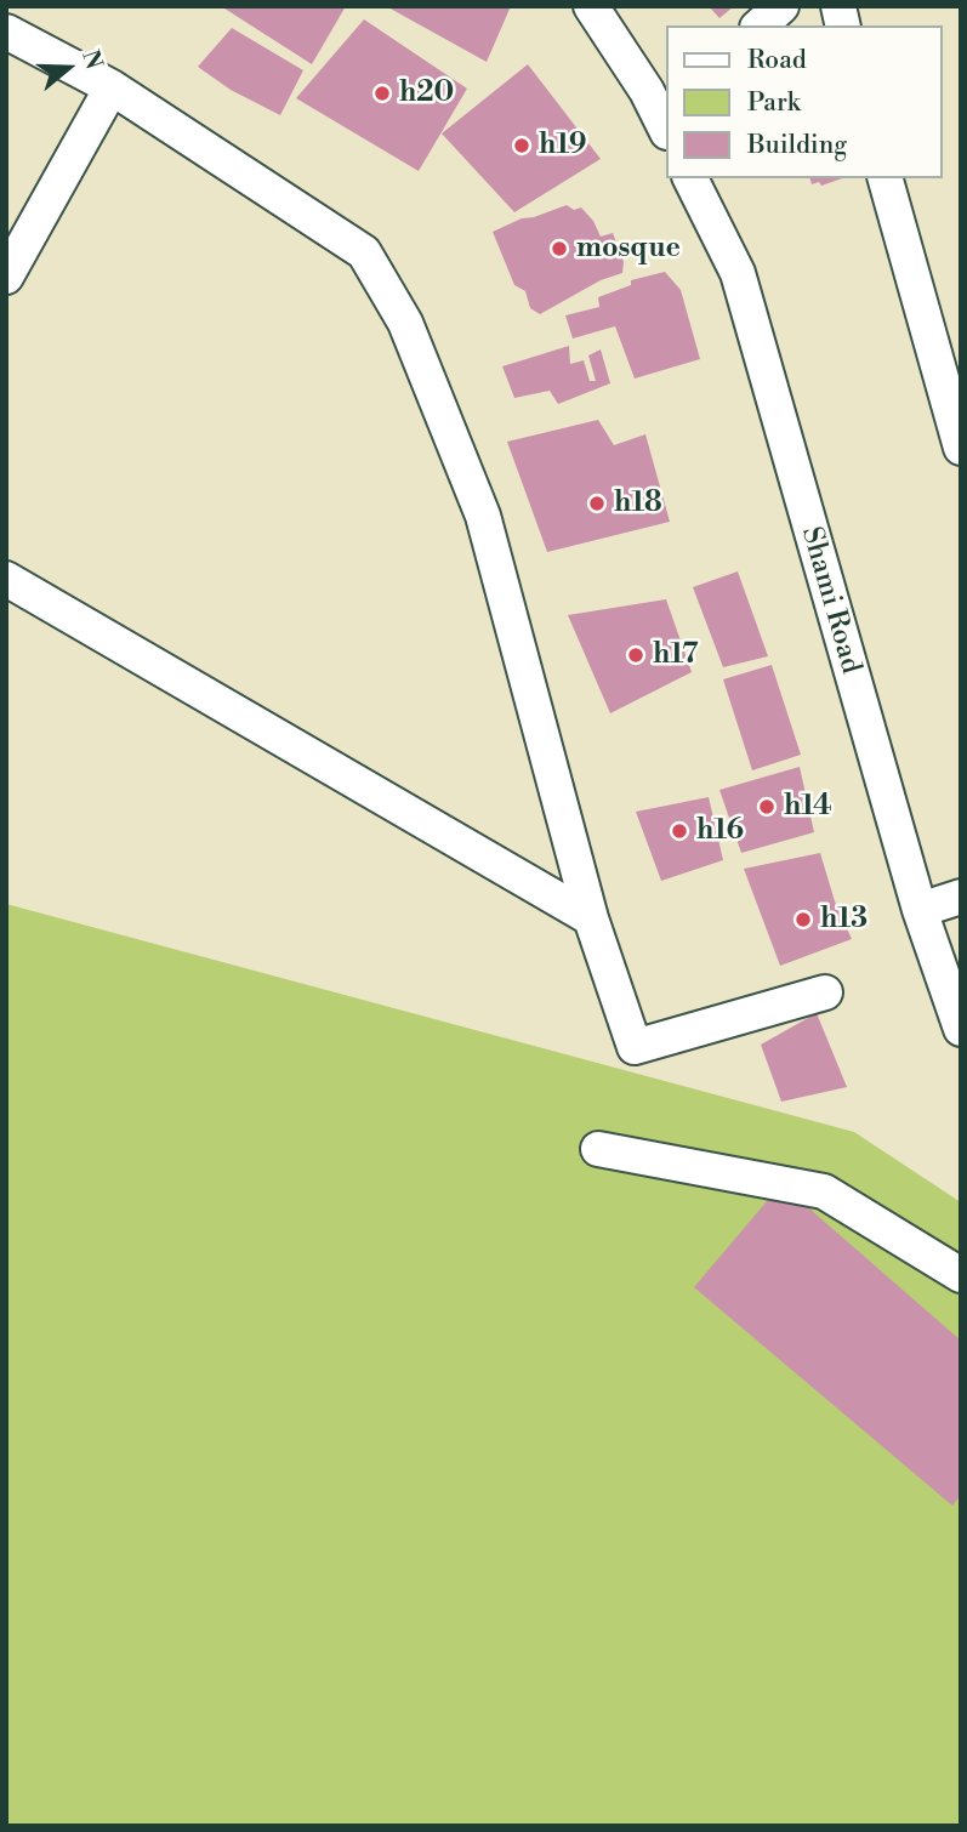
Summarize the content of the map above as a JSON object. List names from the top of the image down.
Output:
{
  "streets": {
    "street": ["Shami Road"]
  },
  "places": [
    "h20",
    "h19",
    "mosque",
    "h18",
    "h17",
    "h14",
    "h16",
    "h13"
  ],
  "legend": ["Road", "Park", "Building"],
  "north": "right"
}
